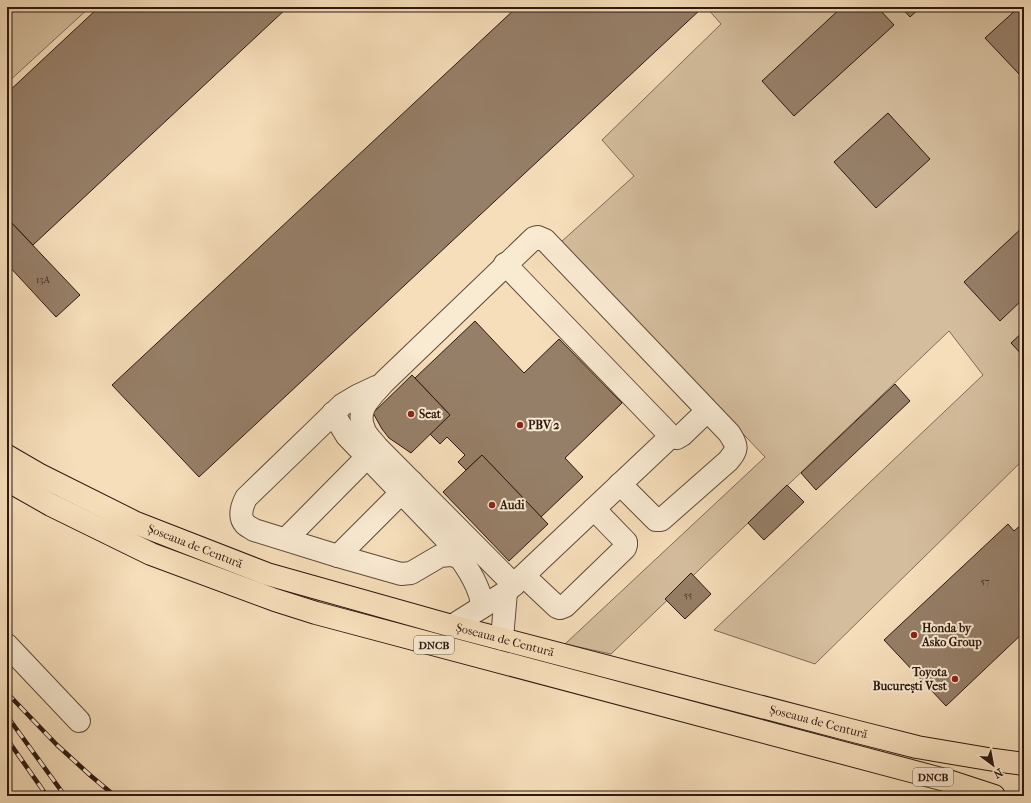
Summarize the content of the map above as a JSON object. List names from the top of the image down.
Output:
{
  "streets": {
    "main road": ["Șoseaua de Centură", "DNCB"]
  },
  "places": [
    "Seat",
    "PBV 2",
    "Audi",
    "Honda by Asko Group",
    "Toyota București Vest"
  ],
  "house_numbers": ["13A", "57", "55"],
  "north": "bottom right"
}
